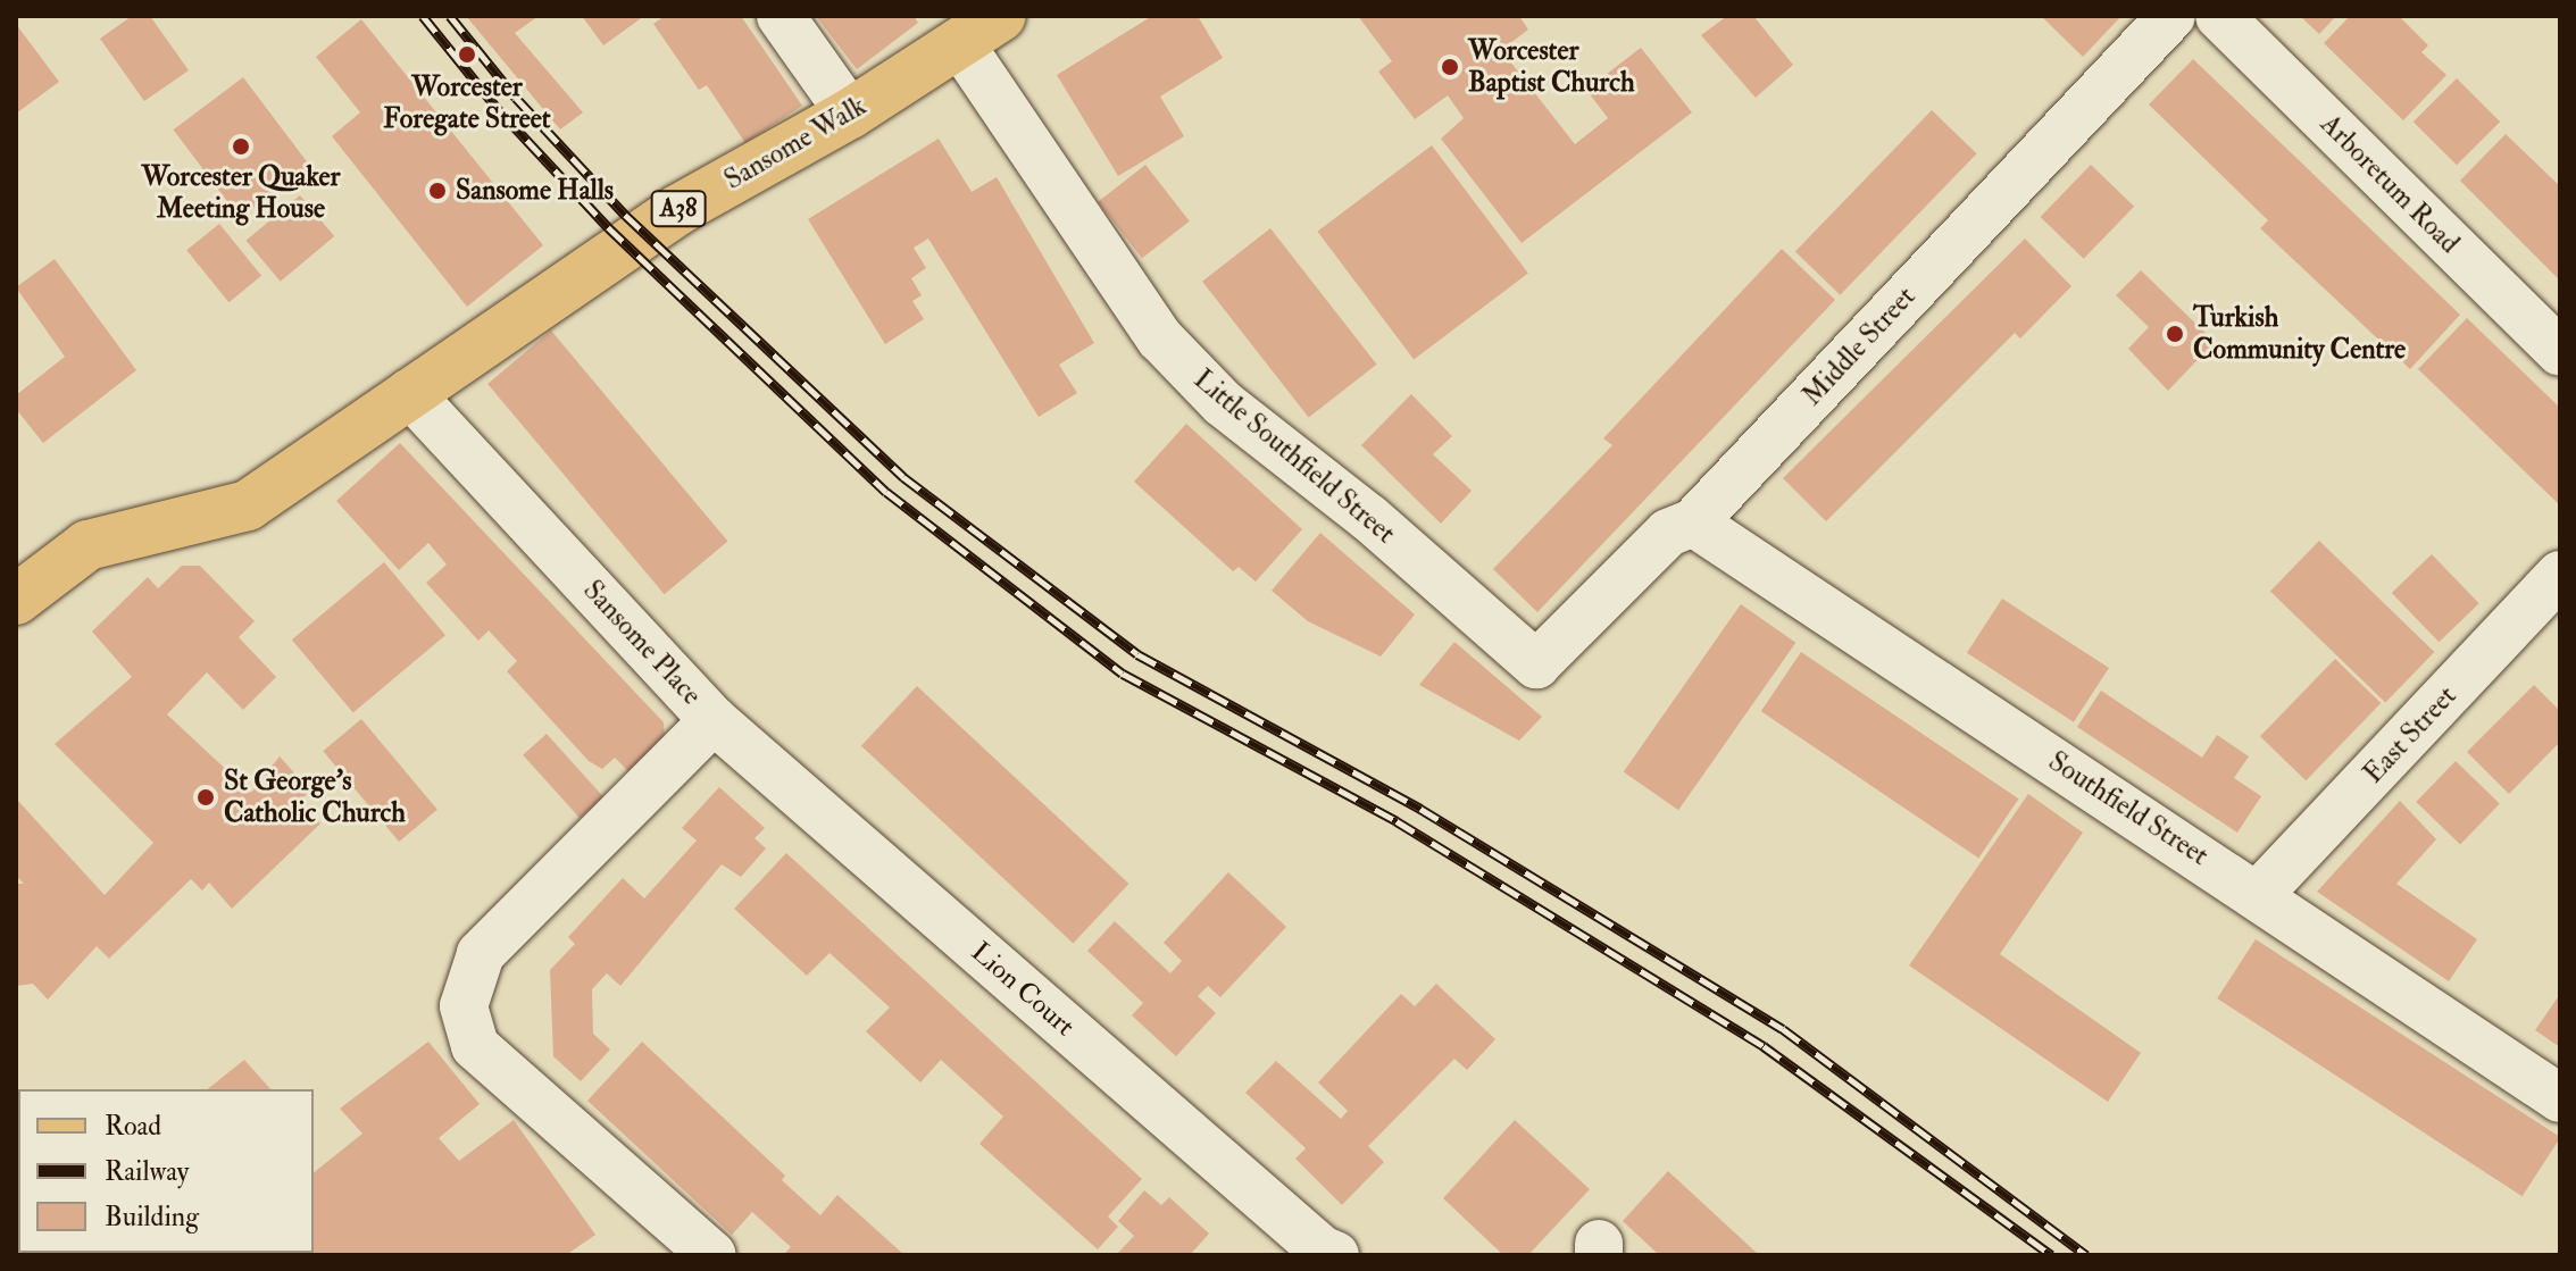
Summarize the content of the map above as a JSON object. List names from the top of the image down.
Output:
{
  "streets": {
    "main road": ["Sansome Walk", "A38"],
    "street": [
      "Arboretum Road",
      "Middle Street",
      "Little Southfield Street",
      "Sansome Place",
      "East Street",
      "Southfield Street",
      "Lion Court"
    ]
  },
  "crossings": [
    ["Sansome Walk", "A38"],
    ["Sansome Walk", "Little Southfield Street"],
    ["Sansome Walk", "Sansome Place"],
    ["A38", "Sansome Place"],
    ["Middle Street", "Little Southfield Street"],
    ["Middle Street", "Southfield Street"],
    ["Sansome Place", "Lion Court"],
    ["East Street", "Southfield Street"]
  ],
  "places": [
    "Worcester Foregate Street",
    "Worcester Baptist Church",
    "Worcester Quaker Meeting House",
    "Sansome Halls",
    "Turkish Community Centre",
    "St George's Catholic Church"
  ],
  "legend": ["Road", "Railway", "Building"]
}
